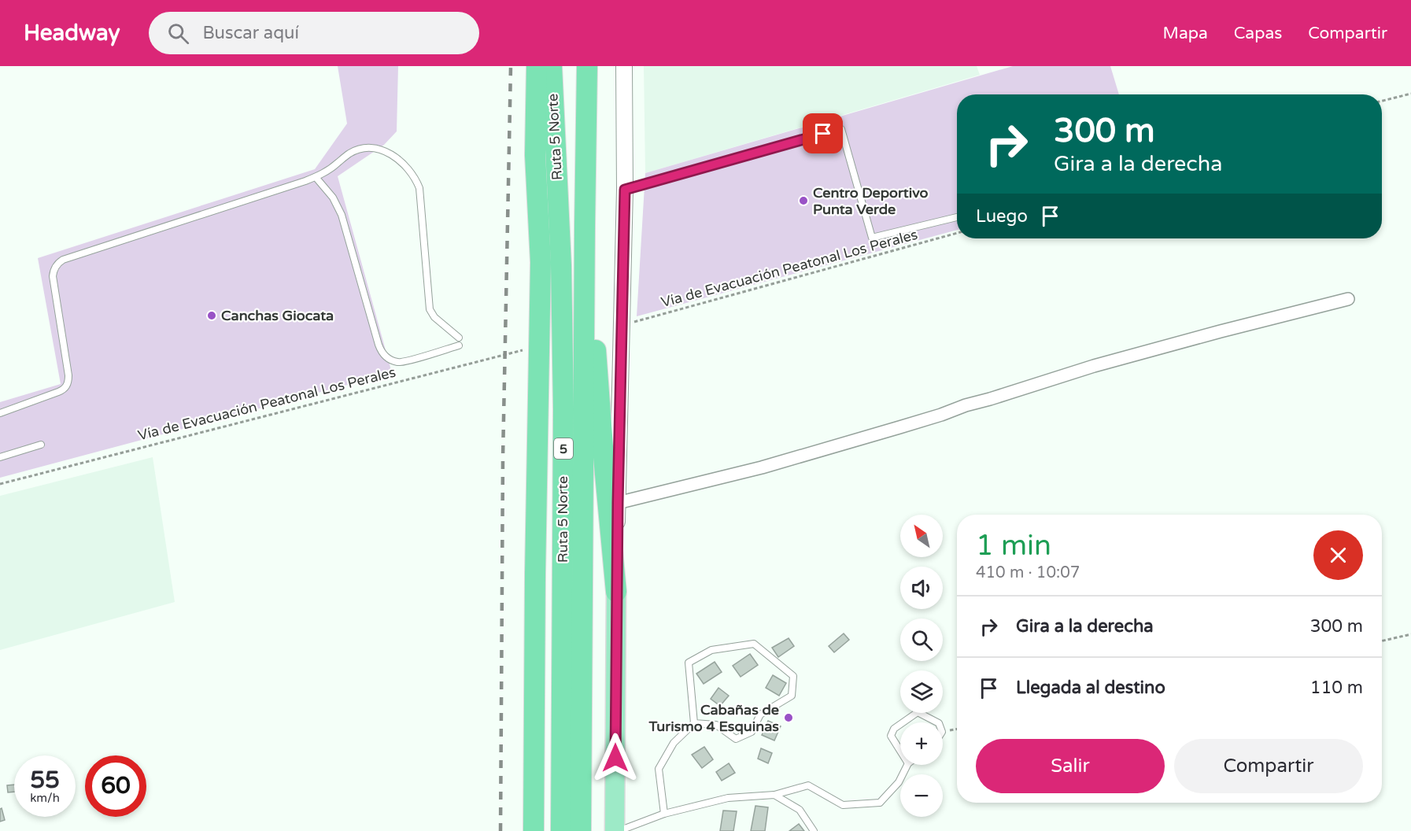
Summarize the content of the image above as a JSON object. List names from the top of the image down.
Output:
{
  "streets": {
    "highway": ["Ruta 5 Norte", "5"],
    "path": ["Vía de Evacuación Peatonal Los Perales"]
  },
  "places": ["Centro Deportivo Punta Verde", "Canchas Giocata", "Cabañas de Turismo 4 Esquinas"],
  "north": "top left",
  "page": {
    "header": "Headway",
    "search": "Buscar aquí",
    "nav": ["Mapa", "Capas", "Compartir"],
    "turn": ["300 m", "Gira a la derecha"],
    "then": "Luego",
    "map_buttons": ["+", "−"],
    "heading": ["1 min", "410 m · 10:07"],
    "list": [
      {
        "name": "Gira a la derecha",
        "value": "300 m"
      },
      {
        "name": "Llegada al destino",
        "value": "110 m"
      }
    ],
    "buttons": ["Salir", "Compartir"],
    "speed": "55 km/h",
    "limit": "60"
  }
}
